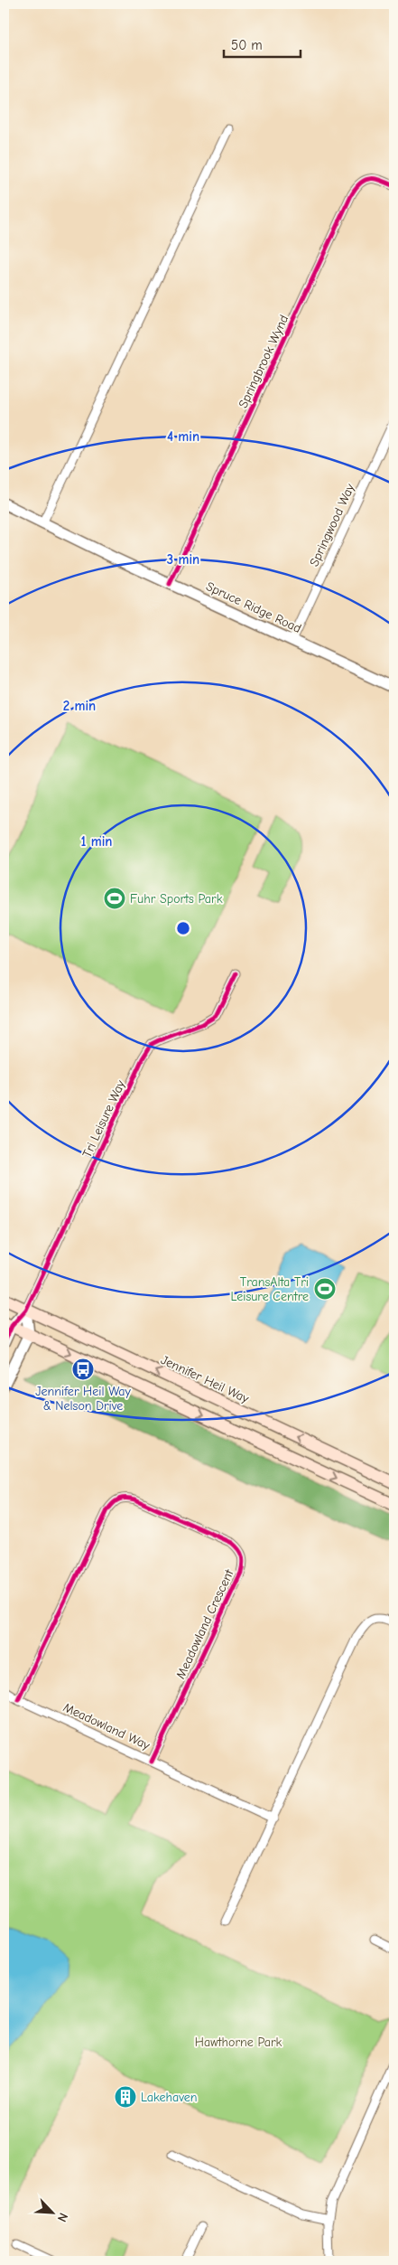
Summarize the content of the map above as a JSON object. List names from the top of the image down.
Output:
{
  "streets": {
    "main road": ["Jennifer Heil Way"],
    "street": [
      "Springbrook Wynd",
      "Springwood Way",
      "Spruce Ridge Road",
      "Tri Leisure Way",
      "Meadowland Crescent",
      "Meadowland Way"
    ]
  },
  "crossings": [
    ["Springbrook Wynd", "Spruce Ridge Road"],
    ["Springwood Way", "Spruce Ridge Road"],
    ["Tri Leisure Way", "Jennifer Heil Way"],
    ["Meadowland Crescent", "Meadowland Way"]
  ],
  "parks": ["Hawthorne Park"],
  "places": {
    "sports": ["Fuhr Sports Park", "TransAlta Tri Leisure Centre"],
    "bus stop": ["Jennifer Heil Way & Nelson Drive"],
    "building": ["Lakehaven"]
  },
  "scale_bar": "50 m",
  "north": "bottom right",
  "rings": [
    "4 min",
    "3 min",
    "2 min",
    "1 min"
  ]
}
